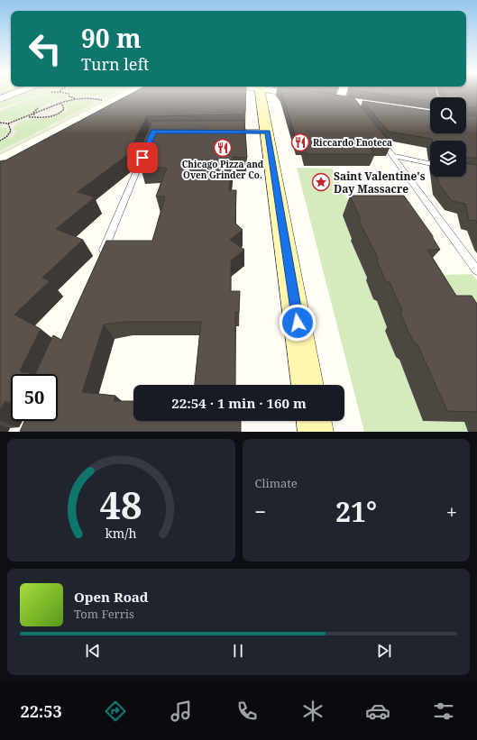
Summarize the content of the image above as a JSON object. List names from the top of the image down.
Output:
{
  "places": {
    "restaurant": ["Riccardo Enoteca", "Chicago Pizza and Oven Grinder Co."],
    "place": ["Saint Valentine's Day Massacre"]
  },
  "page": {
    "turn": ["90 m", "Turn left"],
    "limit": "50",
    "trip": "22:54 · 1 min · 160 m",
    "tile": "Climate",
    "heat": ["−", "21°", "+"],
    "song": ["Open Road", "Tom Ferris"],
    "tabs": "22:53",
    "gauge": ["48", "km/h"]
  }
}
